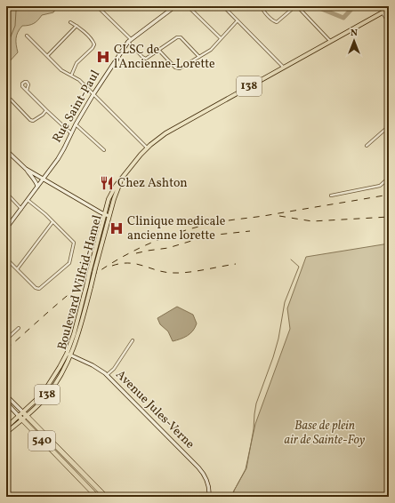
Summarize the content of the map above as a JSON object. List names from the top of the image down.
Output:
{
  "streets": {
    "highway": ["540"],
    "main road": ["138", "Boulevard Wilfrid-Hamel"],
    "street": ["Rue Saint-Paul", "Avenue Jules-Verne"]
  },
  "crossings": [
    ["Boulevard Wilfrid-Hamel", "Avenue Jules-Verne"],
    ["Boulevard Wilfrid-Hamel", "540"]
  ],
  "parks": ["Base de plein air de Sainte-Foy"],
  "places": {
    "hospital": ["CLSC de l'Ancienne-Lorette", "Clinique medicale ancienne lorette"],
    "restaurant": ["Chez Ashton"]
  },
  "north": "top"
}
